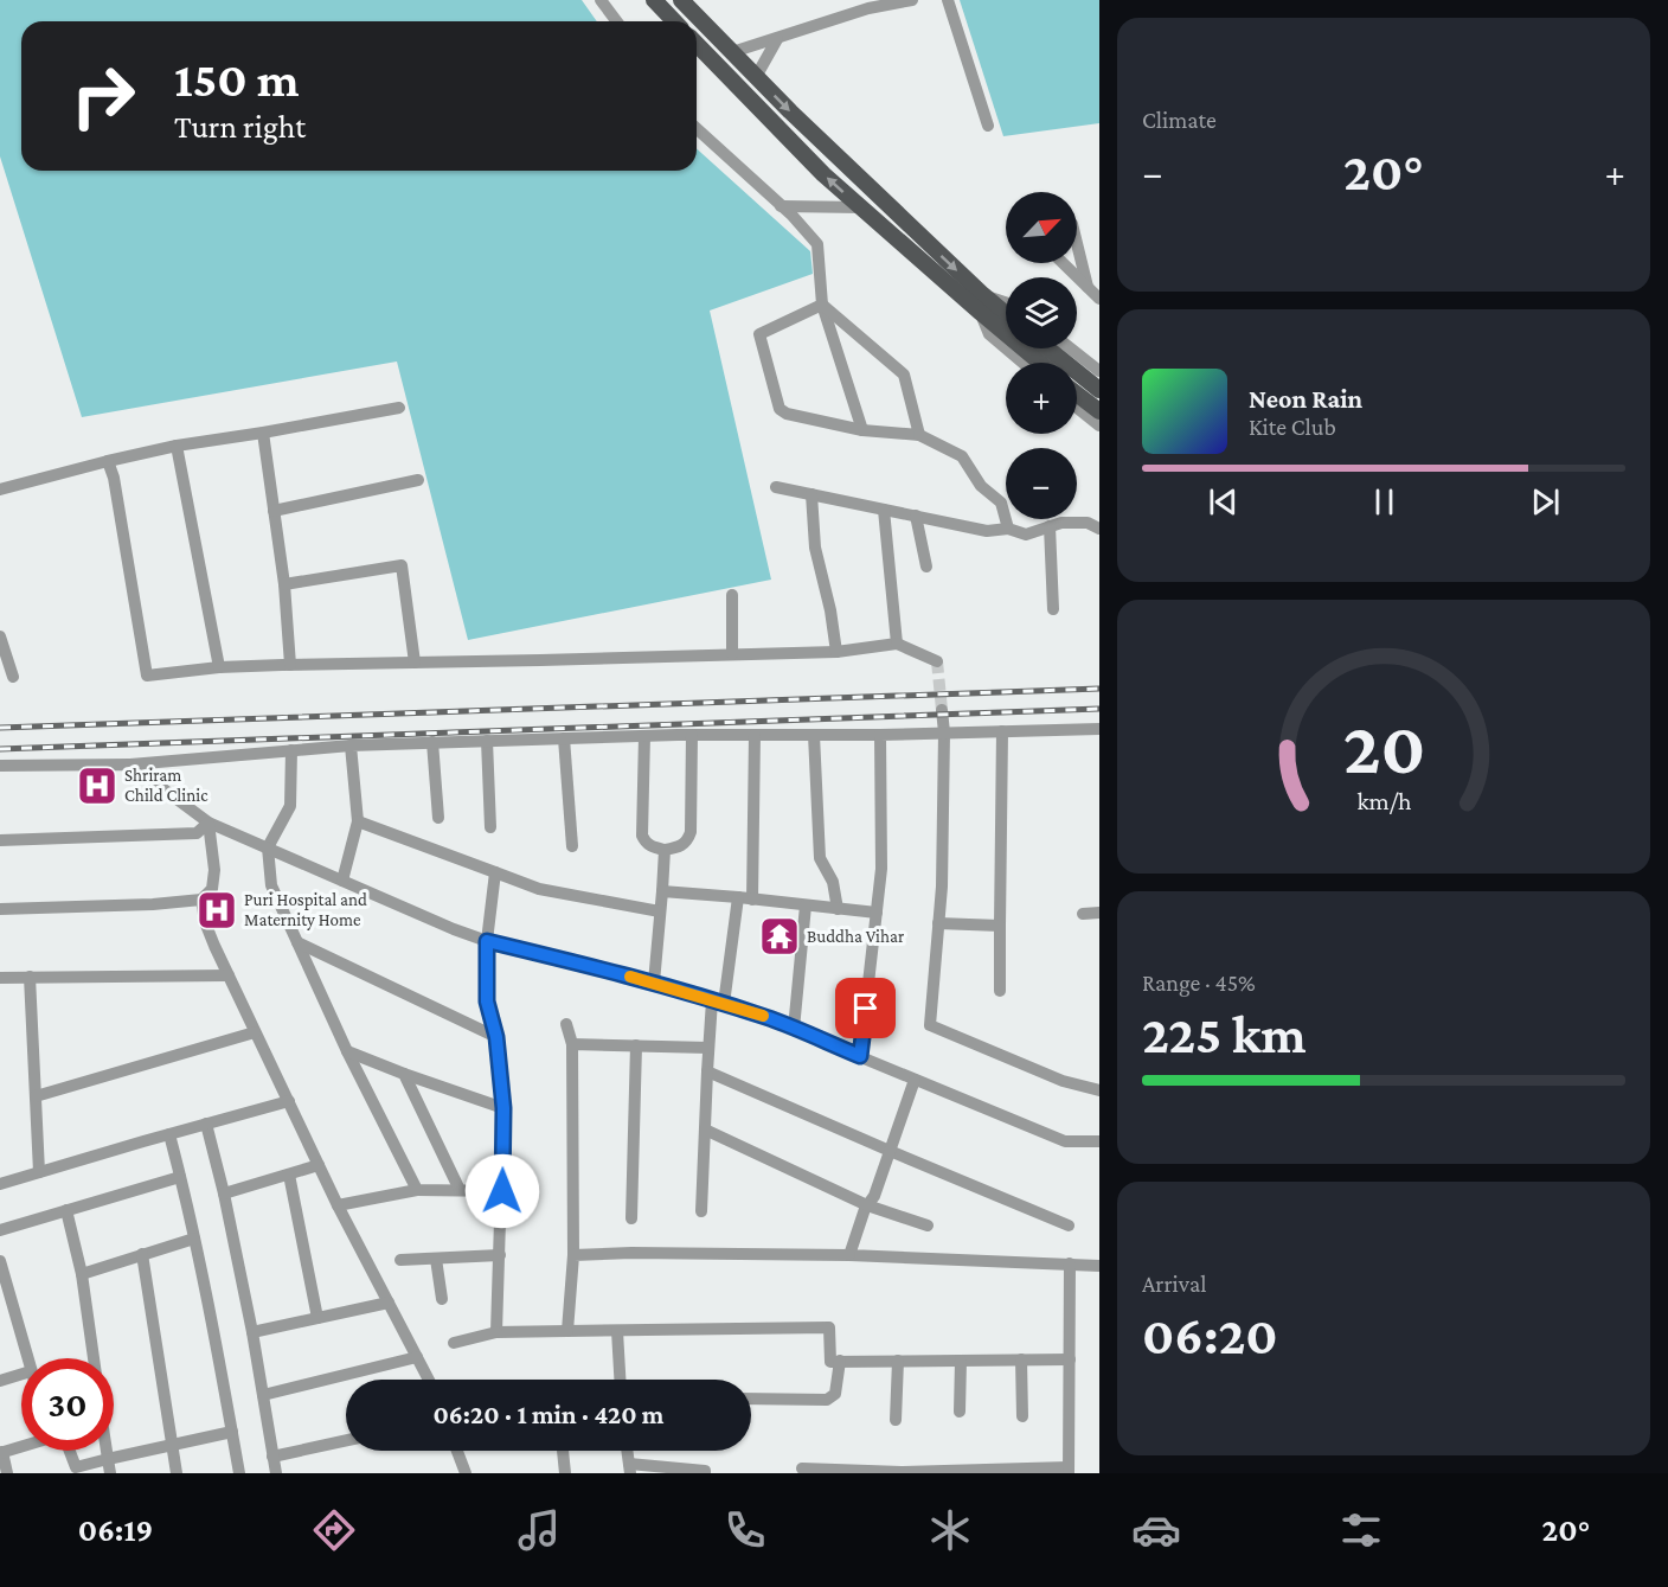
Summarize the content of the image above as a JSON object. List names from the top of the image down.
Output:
{
  "places": {
    "hospital": ["Shriram Child Clinic", "Puri Hospital and Maternity Home"],
    "temple": ["Buddha Vihar"]
  },
  "north": "top right",
  "page": {
    "tile": [
      "Climate",
      ["Range · 45%", "225 km"],
      ["Arrival", "06:20"]
    ],
    "turn": ["150 m", "Turn right"],
    "heat": ["−", "20°", "+"],
    "map_buttons": ["+", "−"],
    "song": ["Neon Rain", "Kite Club"],
    "limit": "30",
    "trip": "06:20 · 1 min · 420 m",
    "tabs": ["06:19", "20°"],
    "gauge": ["20", "km/h"]
  }
}
